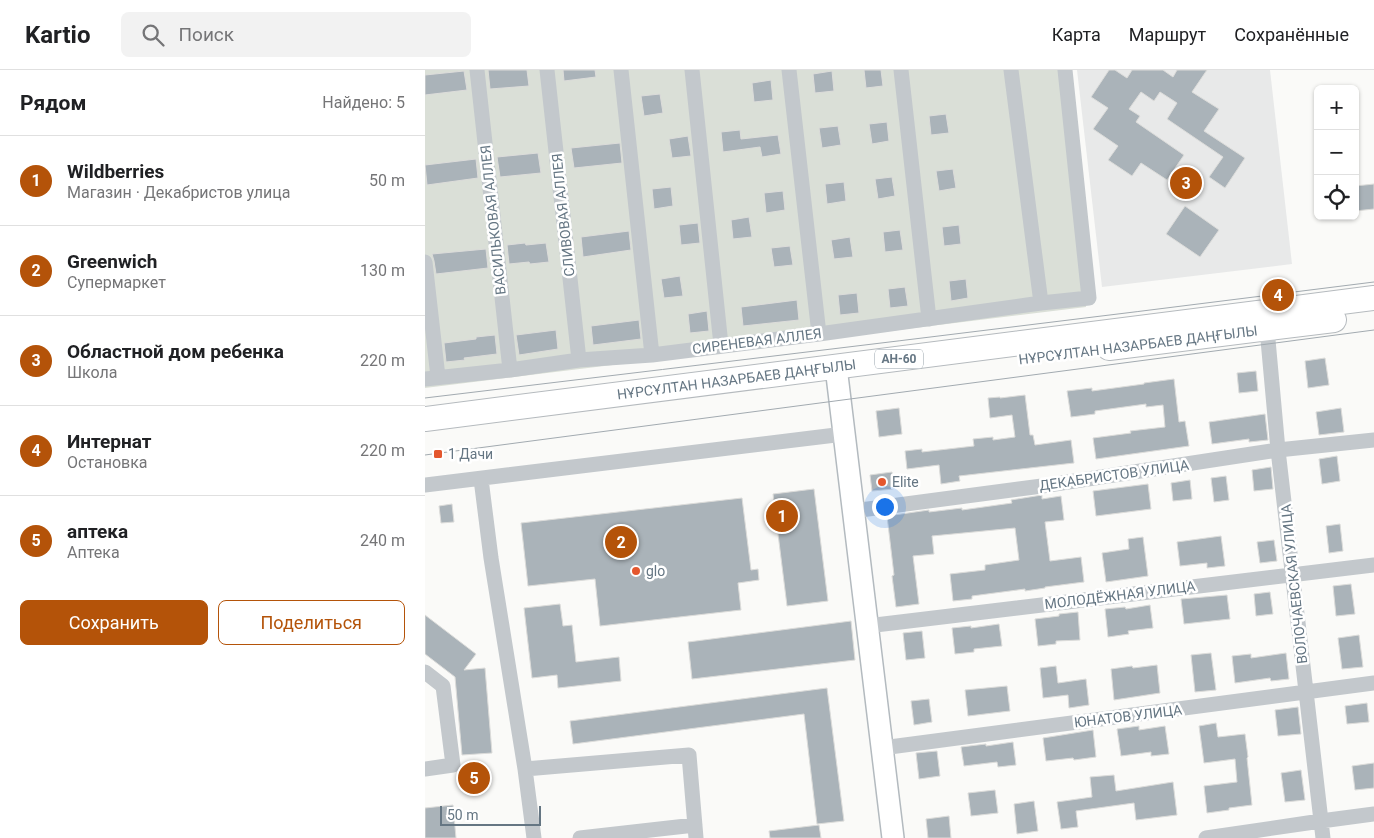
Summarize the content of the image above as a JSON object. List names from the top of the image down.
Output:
{
  "streets": {
    "main road": ["НҰРСҰЛТАН НАЗАРБАЕВ ДАҢҒЫЛЫ", "АН-60"],
    "street": [
      "СЛИВОВАЯ АЛЛЕЯ",
      "ВАСИЛЬКОВАЯ АЛЛЕЯ",
      "СИРЕНЕВАЯ АЛЛЕЯ",
      "ДЕКАБРИСТОВ УЛИЦА",
      "ВОЛОЧАЕВСКАЯ УЛИЦА",
      "МОЛОДЁЖНАЯ УЛИЦА",
      "ЮНАТОВ УЛИЦА"
    ]
  },
  "crossings": [
    ["СЛИВОВАЯ АЛЛЕЯ", "СИРЕНЕВАЯ АЛЛЕЯ"],
    ["ВАСИЛЬКОВАЯ АЛЛЕЯ", "СИРЕНЕВАЯ АЛЛЕЯ"],
    ["НҰРСҰЛТАН НАЗАРБАЕВ ДАҢҒЫЛЫ", "ВОЛОЧАЕВСКАЯ УЛИЦА"],
    ["ДЕКАБРИСТОВ УЛИЦА", "ВОЛОЧАЕВСКАЯ УЛИЦА"],
    ["ВОЛОЧАЕВСКАЯ УЛИЦА", "МОЛОДЁЖНАЯ УЛИЦА"],
    ["ВОЛОЧАЕВСКАЯ УЛИЦА", "ЮНАТОВ УЛИЦА"]
  ],
  "places": {
    "transit": ["1 Дачи"],
    "other": ["Elite", "glo"]
  },
  "scale_bar": "50 m",
  "page": {
    "header": "Kartio",
    "search": "Поиск",
    "nav": ["Карта", "Маршрут", "Сохранённые"],
    "heading": ["Рядом", "Найдено: 5"],
    "map_buttons": ["+", "−"],
    "list": [
      {
        "mark": "1",
        "name": "Wildberries",
        "note": "Магазин · Декабристов улица",
        "value": "50 m"
      },
      {
        "mark": "2",
        "name": "Greenwich",
        "note": "Супермаркет",
        "value": "130 m"
      },
      {
        "mark": "3",
        "name": "Областной дом ребенка",
        "note": "Школа",
        "value": "220 m"
      },
      {
        "mark": "4",
        "name": "Интернат",
        "note": "Остановка",
        "value": "220 m"
      },
      {
        "mark": "5",
        "name": "аптека",
        "note": "Аптека",
        "value": "240 m"
      }
    ],
    "pins": [
      "3",
      "4",
      "1",
      "2",
      "5"
    ],
    "buttons": ["Сохранить", "Поделиться"],
    "scale": "50 m"
  }
}
